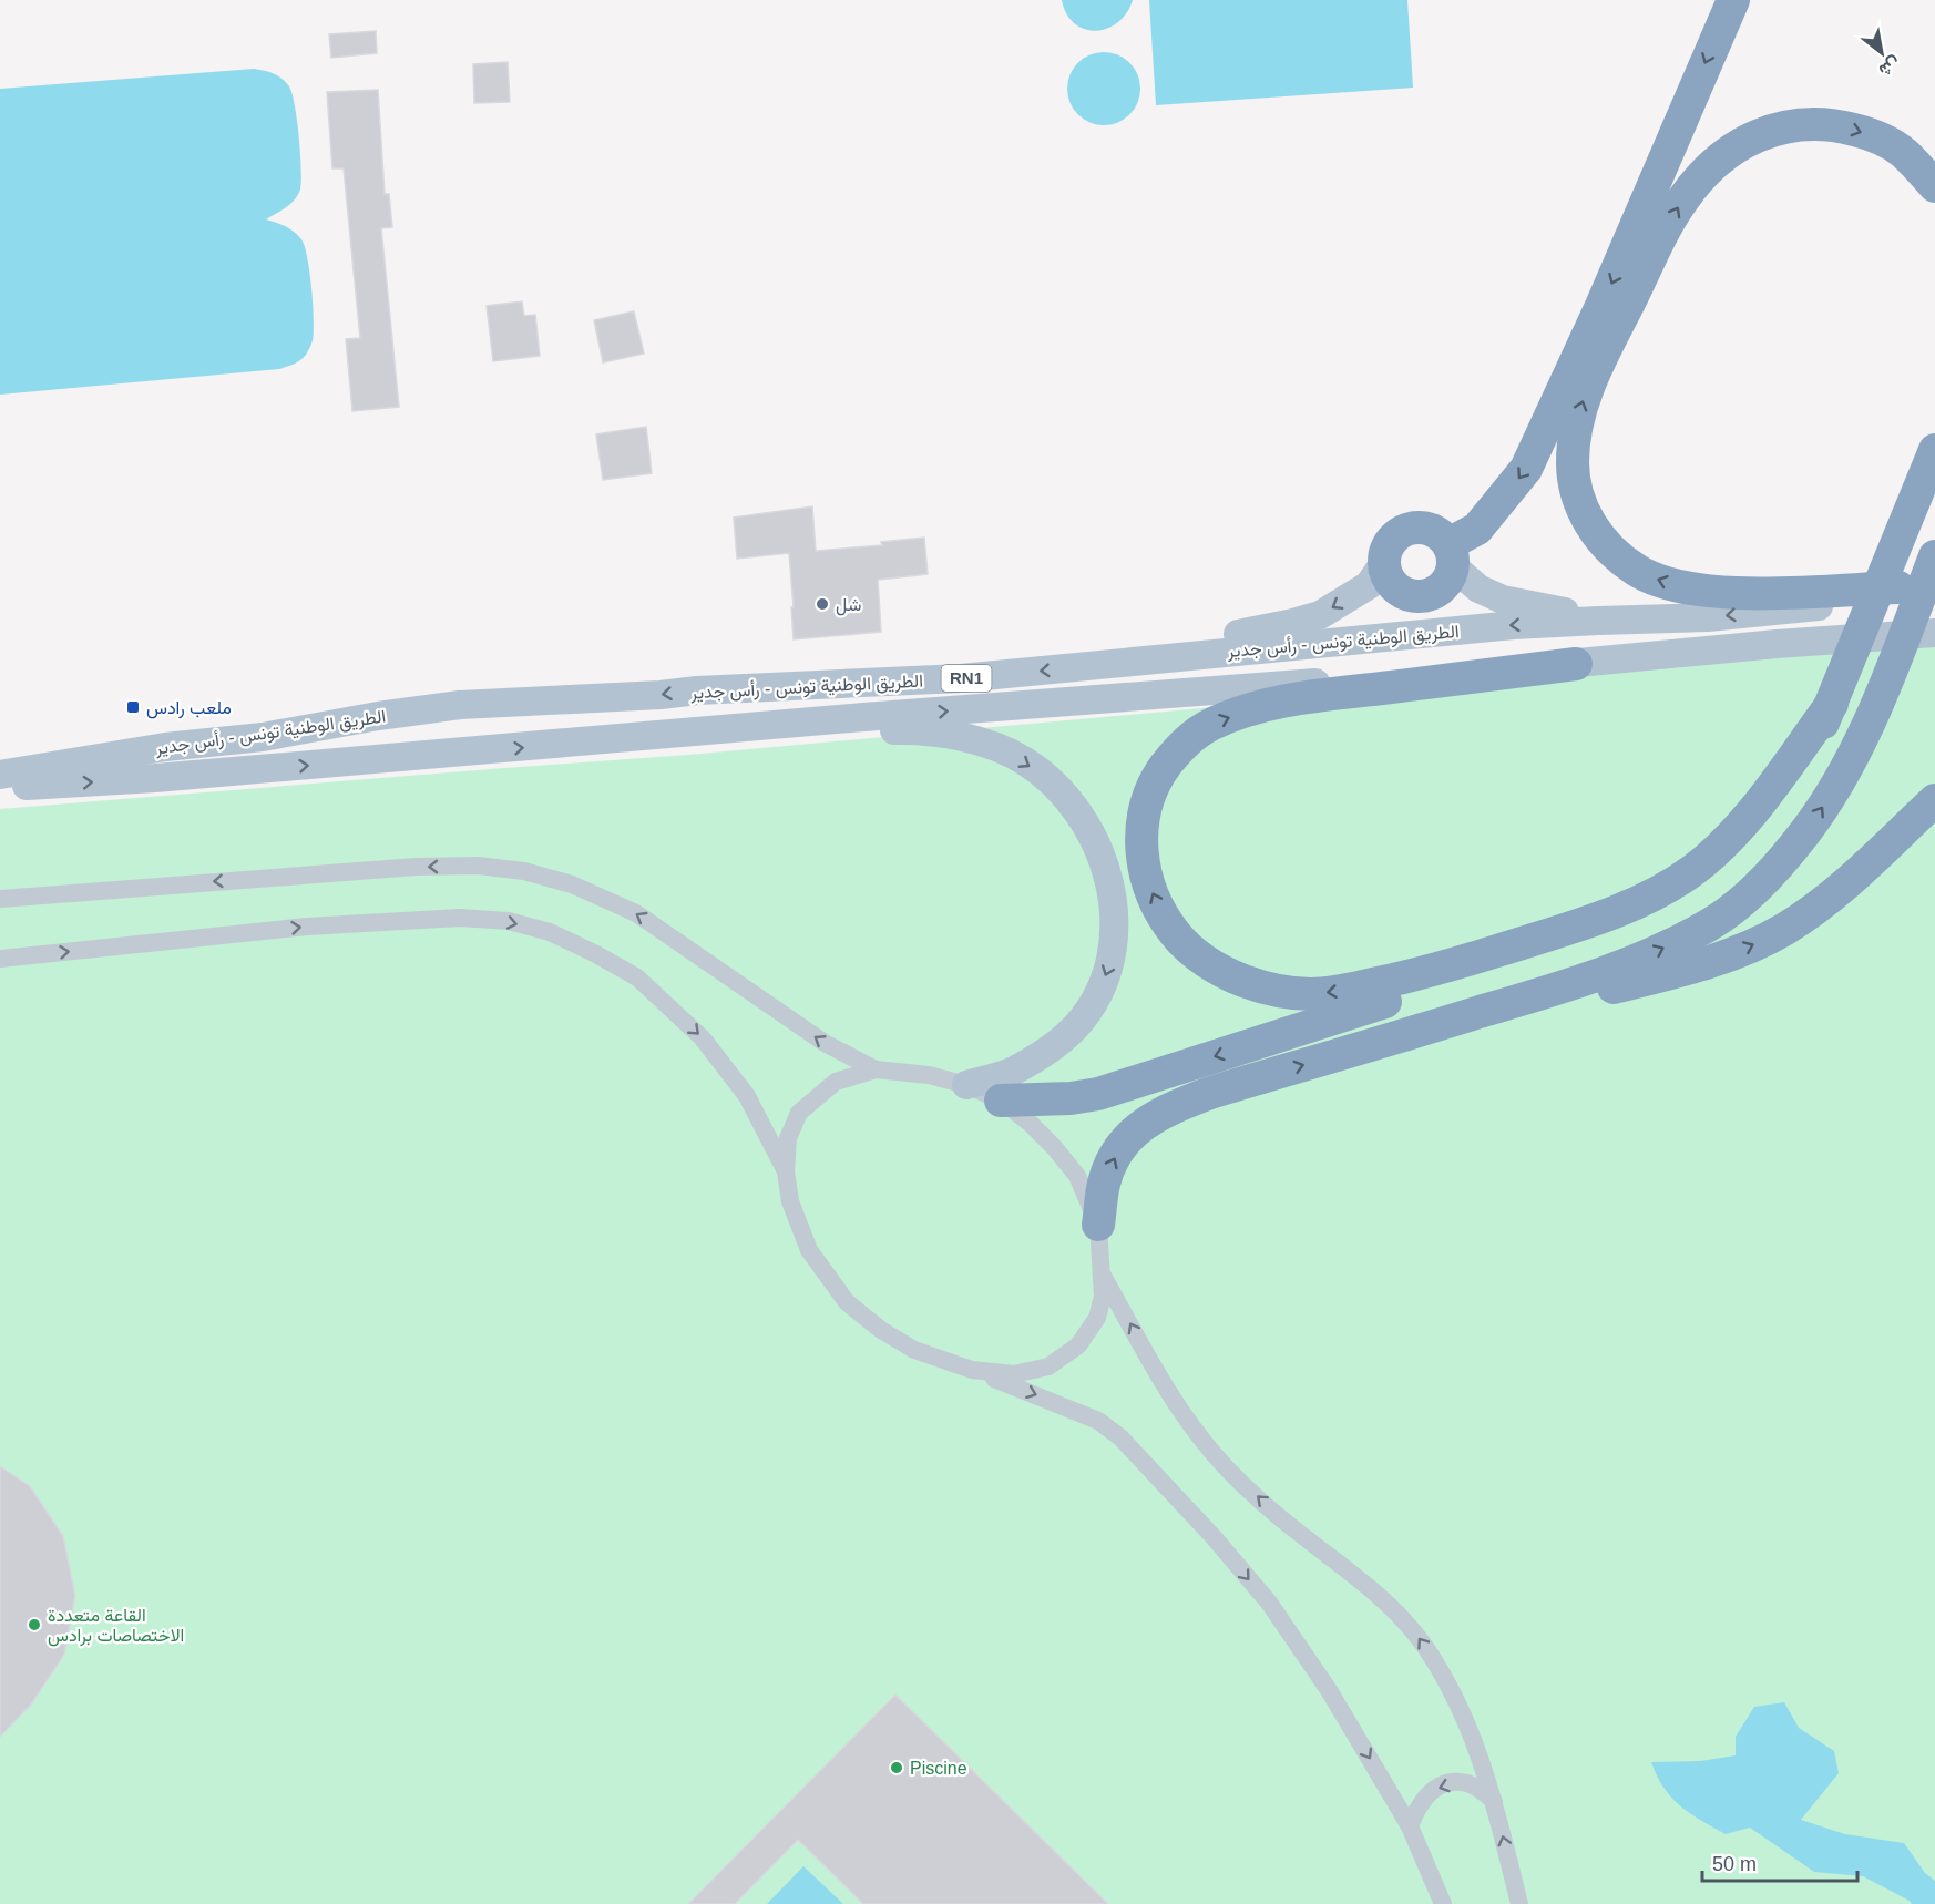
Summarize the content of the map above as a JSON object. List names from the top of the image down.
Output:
{
  "streets": {
    "main road": ["الطريق الوطنية تونس - رأس جدير", "RN1"]
  },
  "places": {
    "other": ["شل", "القاعة متعددة الاختصاصات برادس", "Piscine"],
    "transit": ["ملعب رادس"]
  },
  "scale_bar": "50 m",
  "north": "bottom right"
}
